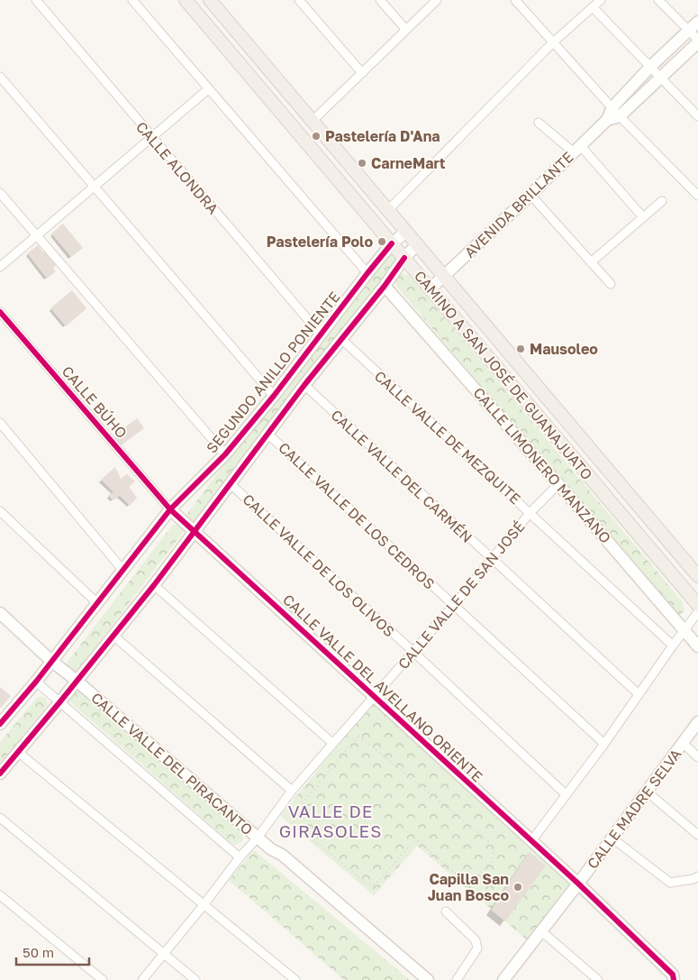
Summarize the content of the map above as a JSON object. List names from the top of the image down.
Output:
{
  "streets": {
    "main road": [
      "AVENIDA BRILLANTE",
      "SEGUNDO ANILLO PONIENTE",
      "CAMINO A SAN JOSÉ DE GUANAJUATO",
      "CALLE LIMONERO MANZANO",
      "CALLE VALLE DEL AVELLANO ORIENTE",
      "CALLE VALLE DEL PIRACANTO",
      "CALLE MADRE SELVA"
    ],
    "street": [
      "CALLE ALONDRA",
      "CALLE BÚHO",
      "CALLE VALLE DE MEZQUITE",
      "CALLE VALLE DEL CARMÉN",
      "CALLE VALLE DE LOS CEDROS",
      "CALLE VALLE DE LOS OLIVOS",
      "CALLE VALLE DE SAN JOSÉ"
    ]
  },
  "crossings": [
    ["CALLE ALONDRA", "SEGUNDO ANILLO PONIENTE"],
    ["AVENIDA BRILLANTE", "CAMINO A SAN JOSÉ DE GUANAJUATO"],
    ["SEGUNDO ANILLO PONIENTE", "CAMINO A SAN JOSÉ DE GUANAJUATO"],
    ["SEGUNDO ANILLO PONIENTE", "CALLE BÚHO"],
    ["SEGUNDO ANILLO PONIENTE", "CALLE VALLE DEL AVELLANO ORIENTE"],
    ["SEGUNDO ANILLO PONIENTE", "CALLE VALLE DEL PIRACANTO"],
    ["CALLE BÚHO", "CALLE VALLE DEL AVELLANO ORIENTE"],
    ["CALLE VALLE DE MEZQUITE", "CALLE VALLE DE SAN JOSÉ"],
    ["CALLE LIMONERO MANZANO", "CALLE VALLE DE SAN JOSÉ"],
    ["CALLE VALLE DEL CARMÉN", "CALLE VALLE DE SAN JOSÉ"],
    ["CALLE VALLE DE LOS CEDROS", "CALLE VALLE DE SAN JOSÉ"],
    ["CALLE VALLE DE LOS OLIVOS", "CALLE VALLE DE SAN JOSÉ"],
    ["CALLE VALLE DE SAN JOSÉ", "CALLE VALLE DEL AVELLANO ORIENTE"],
    ["CALLE VALLE DE SAN JOSÉ", "CALLE VALLE DEL PIRACANTO"],
    ["CALLE VALLE DEL AVELLANO ORIENTE", "CALLE MADRE SELVA"]
  ],
  "districts": ["VALLE DE GIRASOLES"],
  "places": [
    "Pastelería D'Ana",
    "CarneMart",
    "Pastelería Polo",
    "Mausoleo",
    "Capilla San Juan Bosco"
  ],
  "scale_bar": "50 m"
}
